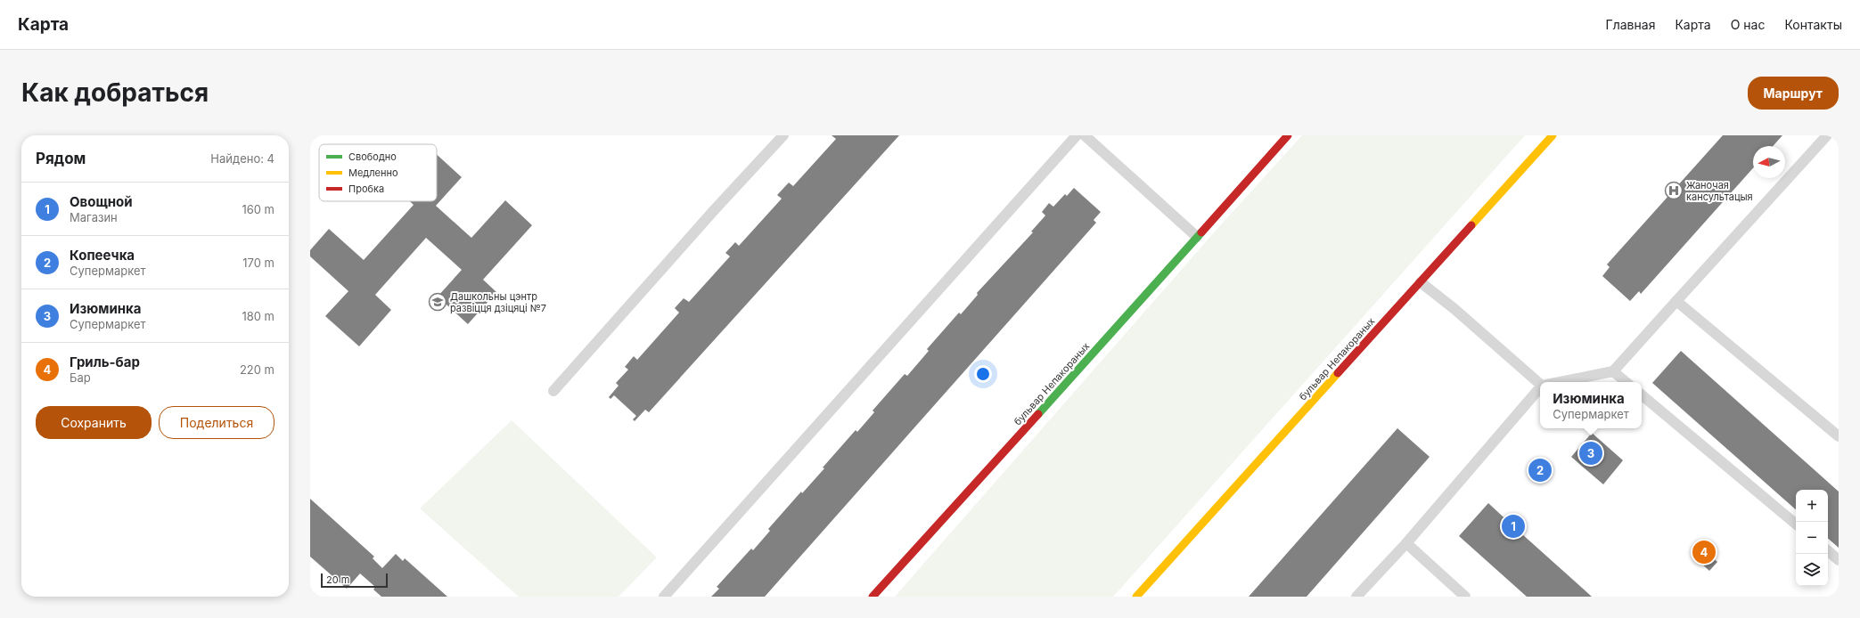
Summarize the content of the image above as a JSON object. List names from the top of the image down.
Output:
{
  "streets": {
    "main road": ["бульвар Непакораных"]
  },
  "places": {
    "hospital": ["Жаночая кансультацыя"],
    "school or university": ["Дашкольны цэнтр развіцця дзіцяці №7"]
  },
  "legend": ["Свободно", "Медленно", "Пробка"],
  "scale_bar": "20 m",
  "north": "left",
  "page": {
    "header": "Карта",
    "nav": [
      "Главная",
      "Карта",
      "О нас",
      "Контакты"
    ],
    "buttons": [
      "Маршрут",
      ["Сохранить", "Поделиться"]
    ],
    "title": "Как добраться",
    "heading": ["Рядом", "Найдено: 4"],
    "list": [
      {
        "mark": "1",
        "name": "Овощной",
        "note": "Магазин",
        "value": "160 m"
      },
      {
        "mark": "2",
        "name": "Копеечка",
        "note": "Супермаркет",
        "value": "170 m"
      },
      {
        "mark": "3",
        "name": "Изюминка",
        "note": "Супермаркет",
        "value": "180 m"
      },
      {
        "mark": "4",
        "name": "Гриль-бар",
        "note": "Бар",
        "value": "220 m"
      }
    ],
    "popup": ["Изюминка", "Супермаркет"],
    "pins": [
      "3",
      "2",
      "1",
      "4"
    ],
    "map_buttons": ["+", "−"],
    "scale": "20 m"
  }
}
